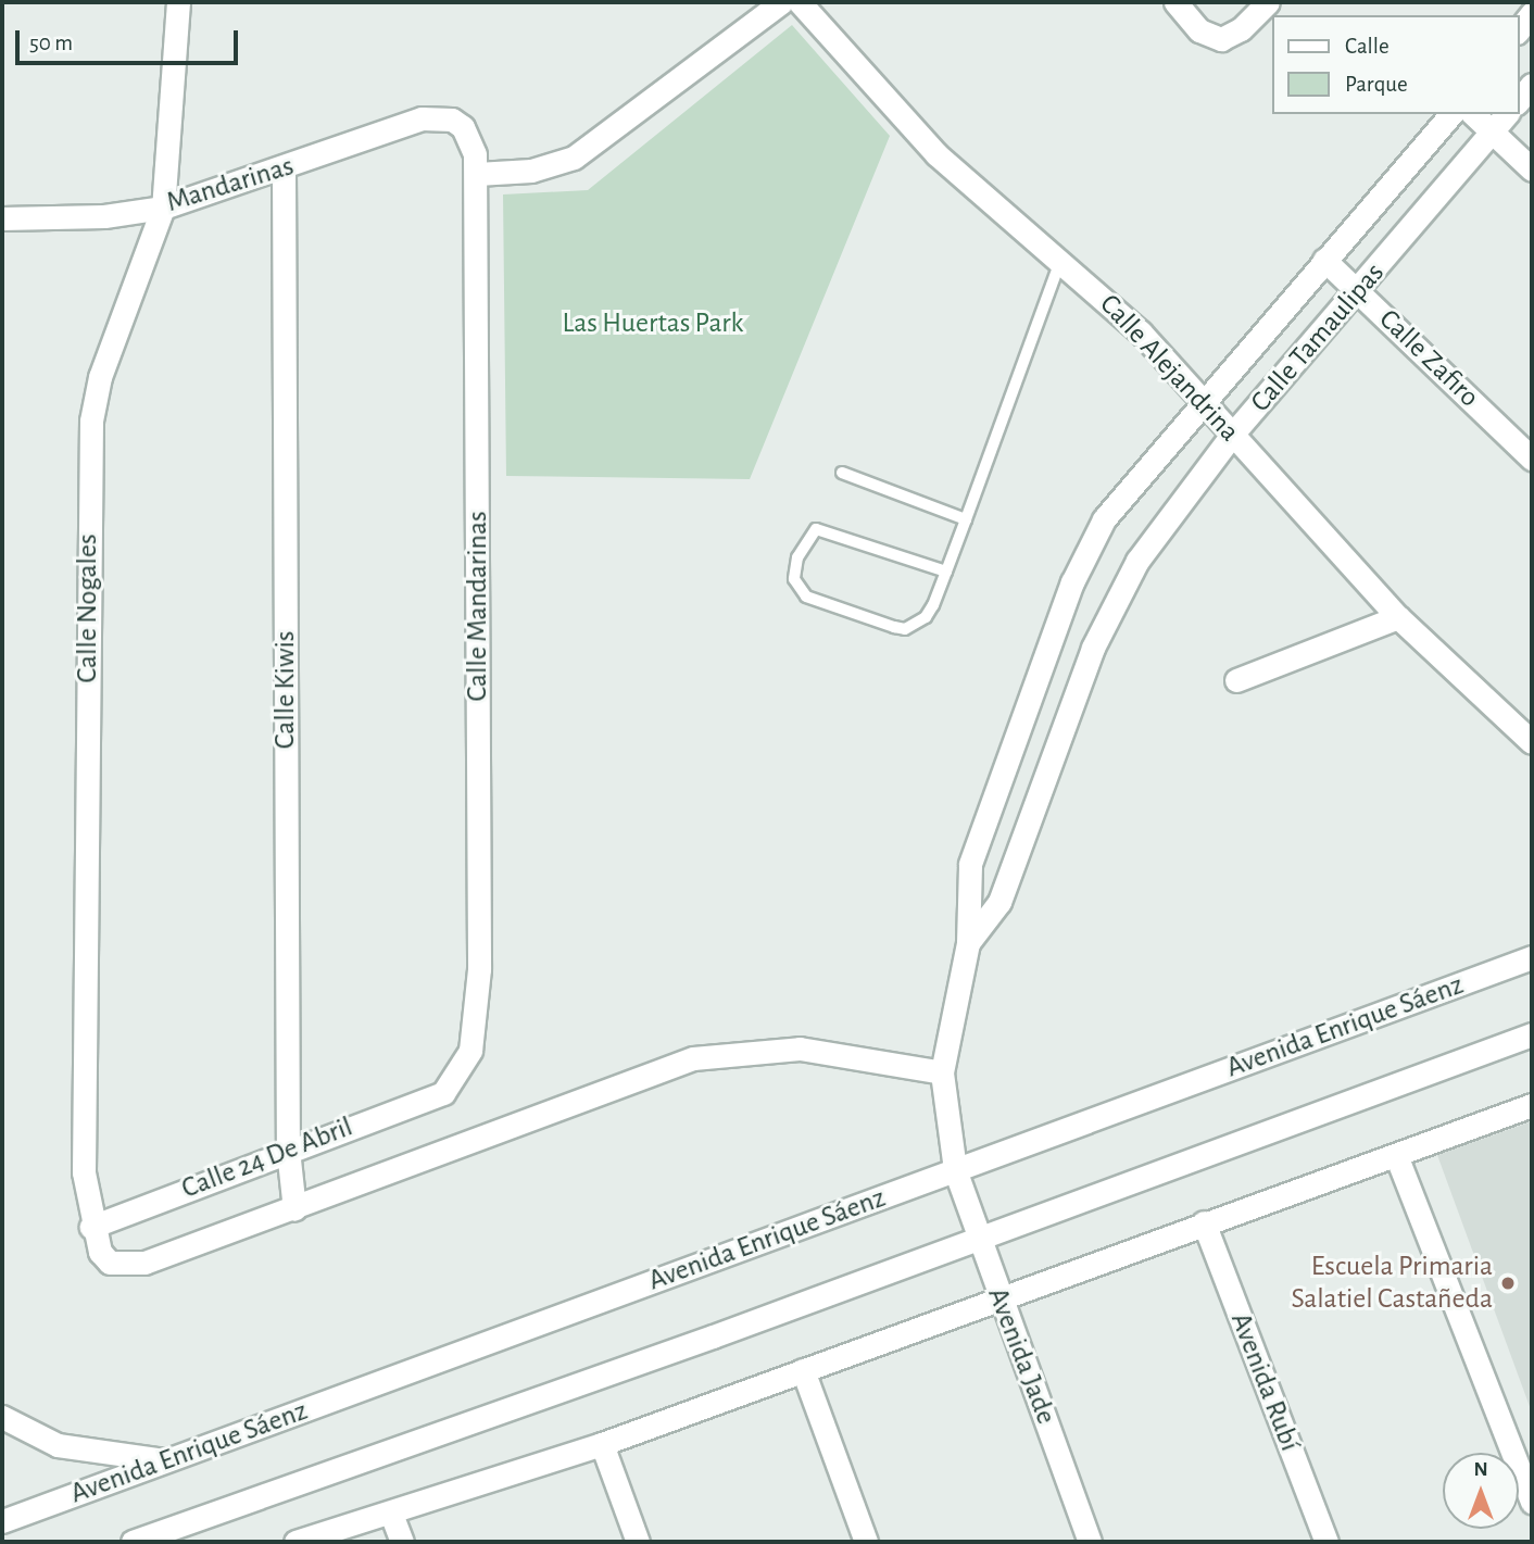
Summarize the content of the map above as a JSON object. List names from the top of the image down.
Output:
{
  "streets": {
    "street": [
      "Mandarinas",
      "Calle Tamaulipas",
      "Calle Zafiro",
      "Calle Alejandrina",
      "Calle Mandarinas",
      "Calle Nogales",
      "Calle Kiwis",
      "Avenida Enrique Sáenz",
      "Calle 24 De Abril",
      "Avenida Jade",
      "Avenida Rubí"
    ]
  },
  "crossings": [
    ["Mandarinas", "Calle Mandarinas"],
    ["Mandarinas", "Calle Nogales"],
    ["Mandarinas", "Calle Kiwis"],
    ["Calle Tamaulipas", "Calle Zafiro"],
    ["Calle Tamaulipas", "Calle Alejandrina"],
    ["Calle Tamaulipas", "Calle Nogales"],
    ["Calle Tamaulipas", "Avenida Enrique Sáenz"],
    ["Calle Tamaulipas", "Avenida Jade"],
    ["Calle Mandarinas", "Calle 24 De Abril"],
    ["Calle Nogales", "Calle Kiwis"],
    ["Calle Nogales", "Calle 24 De Abril"],
    ["Calle Kiwis", "Calle 24 De Abril"],
    ["Avenida Enrique Sáenz", "Avenida Jade"]
  ],
  "parks": ["Las Huertas Park"],
  "places": ["Escuela Primaria Salatiel Castañeda"],
  "legend": ["Calle", "Parque"],
  "scale_bar": "50 m",
  "north": "top"
}
